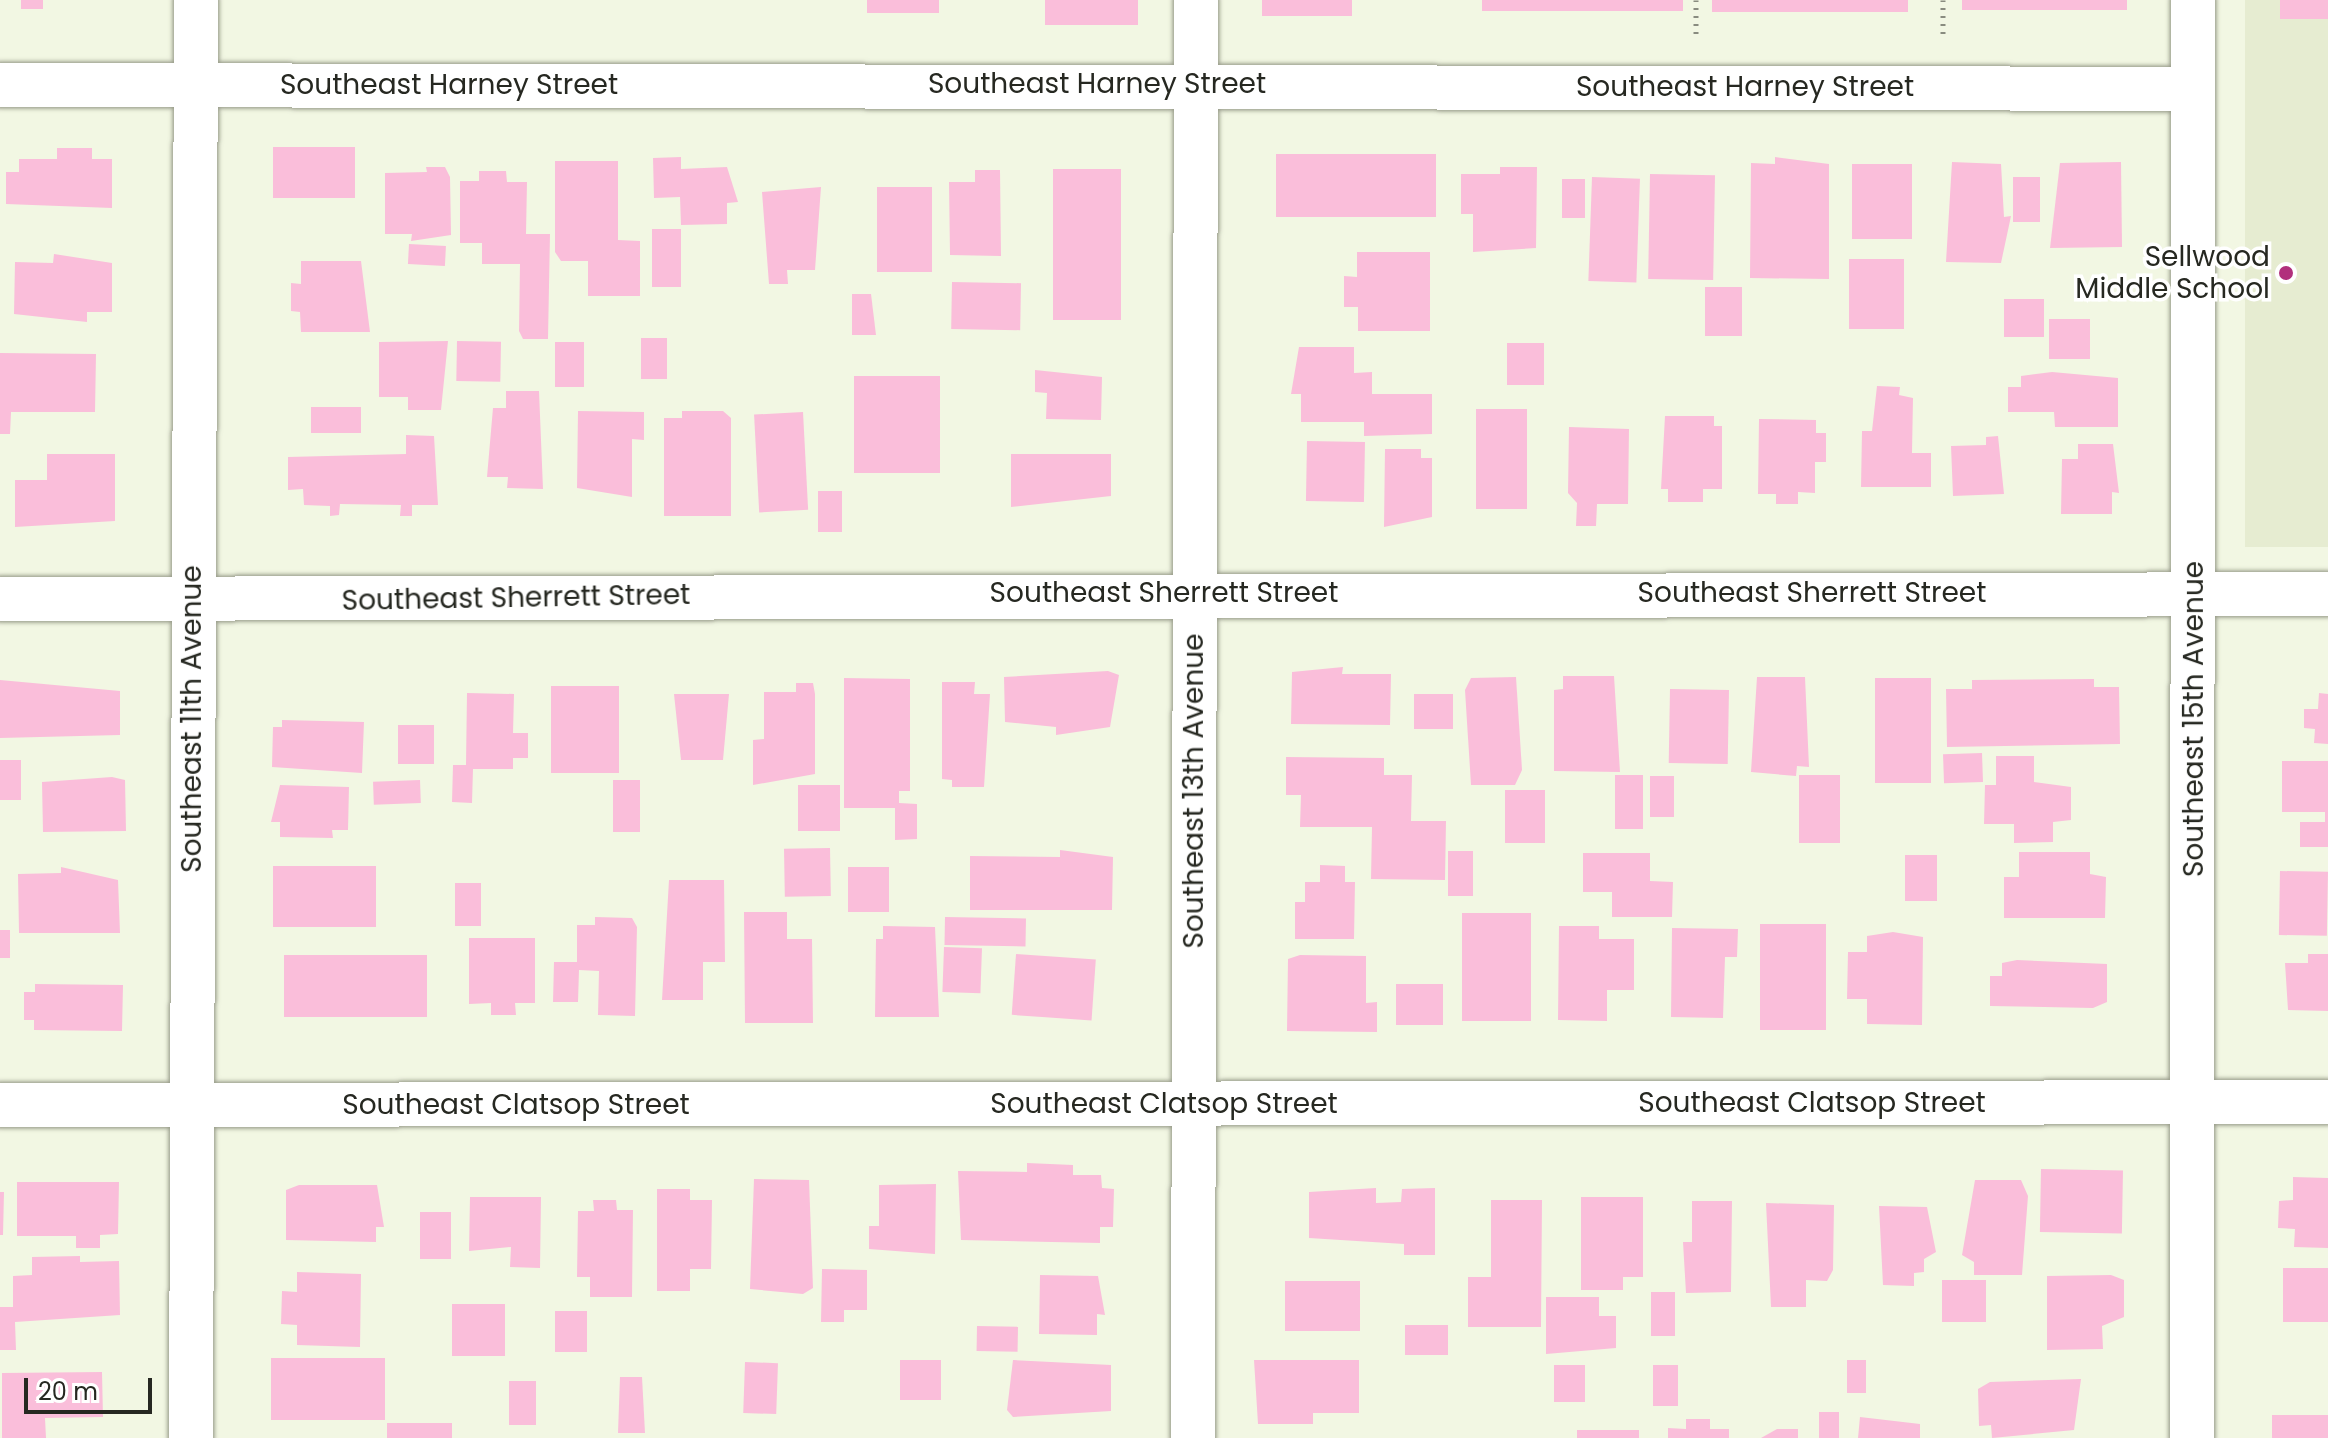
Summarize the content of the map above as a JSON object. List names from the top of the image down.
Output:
{
  "streets": {
    "street": [
      "Southeast Harney Street",
      "Southeast Sherrett Street",
      "Southeast 11th Avenue",
      "Southeast 15th Avenue",
      "Southeast 13th Avenue",
      "Southeast Clatsop Street"
    ]
  },
  "crossings": [
    ["Southeast Harney Street", "Southeast 11th Avenue"],
    ["Southeast Harney Street", "Southeast 15th Avenue"],
    ["Southeast Harney Street", "Southeast 13th Avenue"],
    ["Southeast Sherrett Street", "Southeast 11th Avenue"],
    ["Southeast Sherrett Street", "Southeast 15th Avenue"],
    ["Southeast Sherrett Street", "Southeast 13th Avenue"],
    ["Southeast 11th Avenue", "Southeast Clatsop Street"],
    ["Southeast 15th Avenue", "Southeast Clatsop Street"],
    ["Southeast 13th Avenue", "Southeast Clatsop Street"]
  ],
  "places": ["Sellwood Middle School"],
  "scale_bar": "20 m"
}
